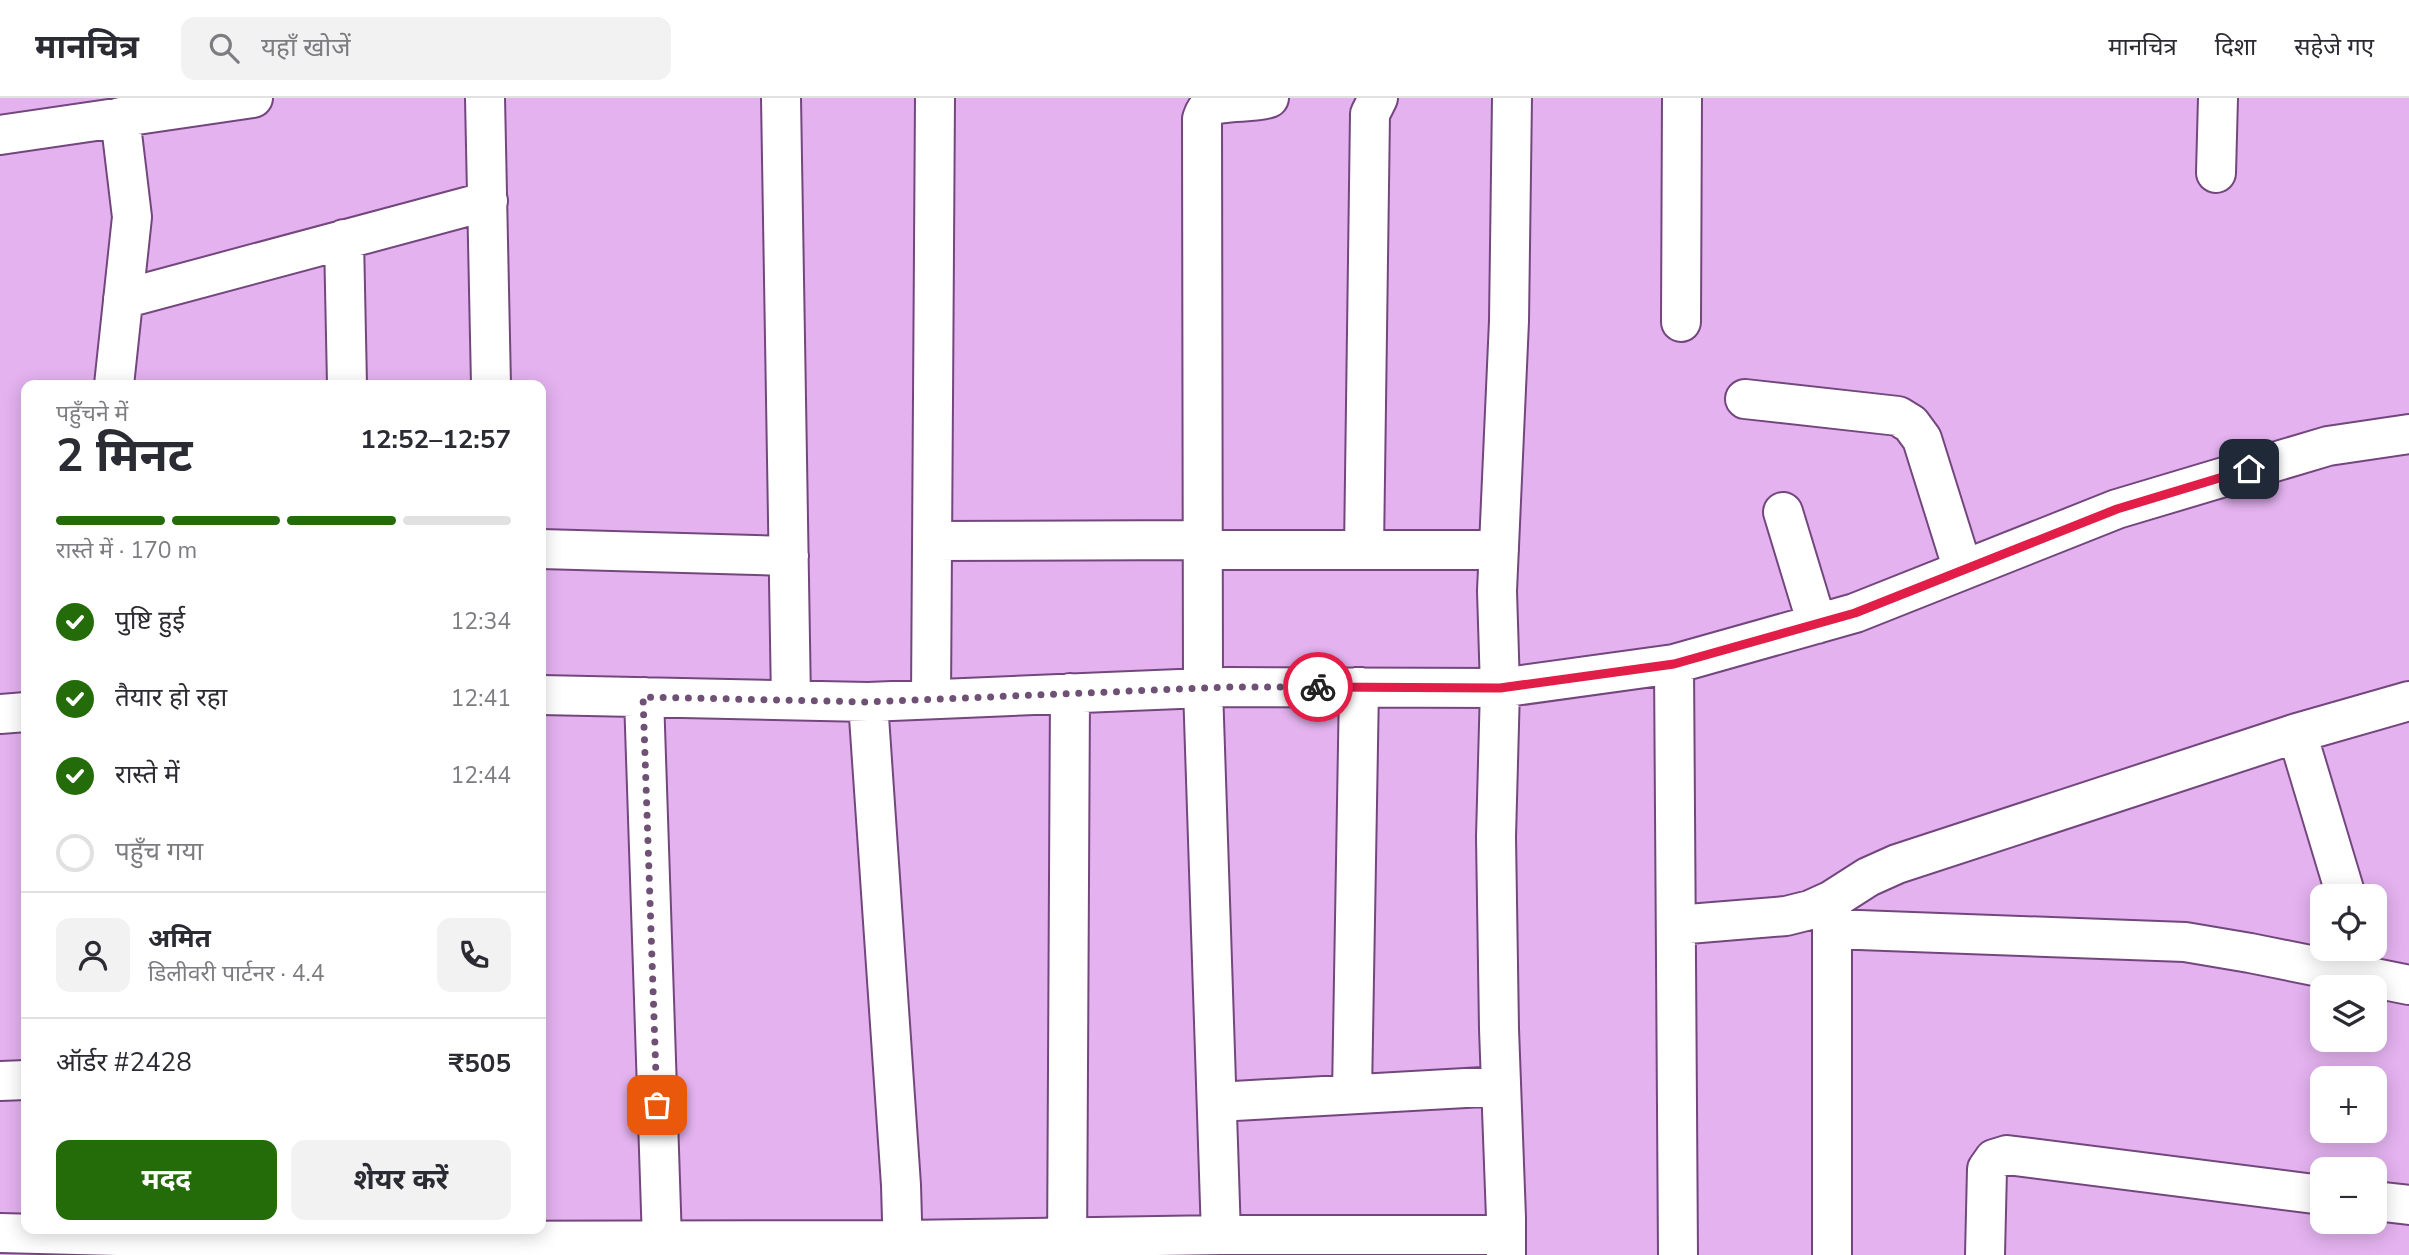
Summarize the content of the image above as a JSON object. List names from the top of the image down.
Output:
{
  "page": {
    "header": "मानचित्र",
    "search": "यहाँ खोजें",
    "nav": ["मानचित्र", "दिशा", "सहेजे गए"],
    "heading": ["2 मिनट", "पहुँचने में", "12:52–12:57"],
    "panel": [
      "अमित",
      "डिलीवरी पार्टनर · 4.4",
      "ऑर्डर #2428",
      "₹505"
    ],
    "bar": "रास्ते में · 170 m",
    "list": [
      ["पुष्टि हुई", "12:34"],
      ["तैयार हो रहा", "12:41"],
      ["रास्ते में", "12:44"],
      "पहुँच गया"
    ],
    "map_buttons": ["+", "−"],
    "buttons": ["मदद", "शेयर करें"]
  }
}
